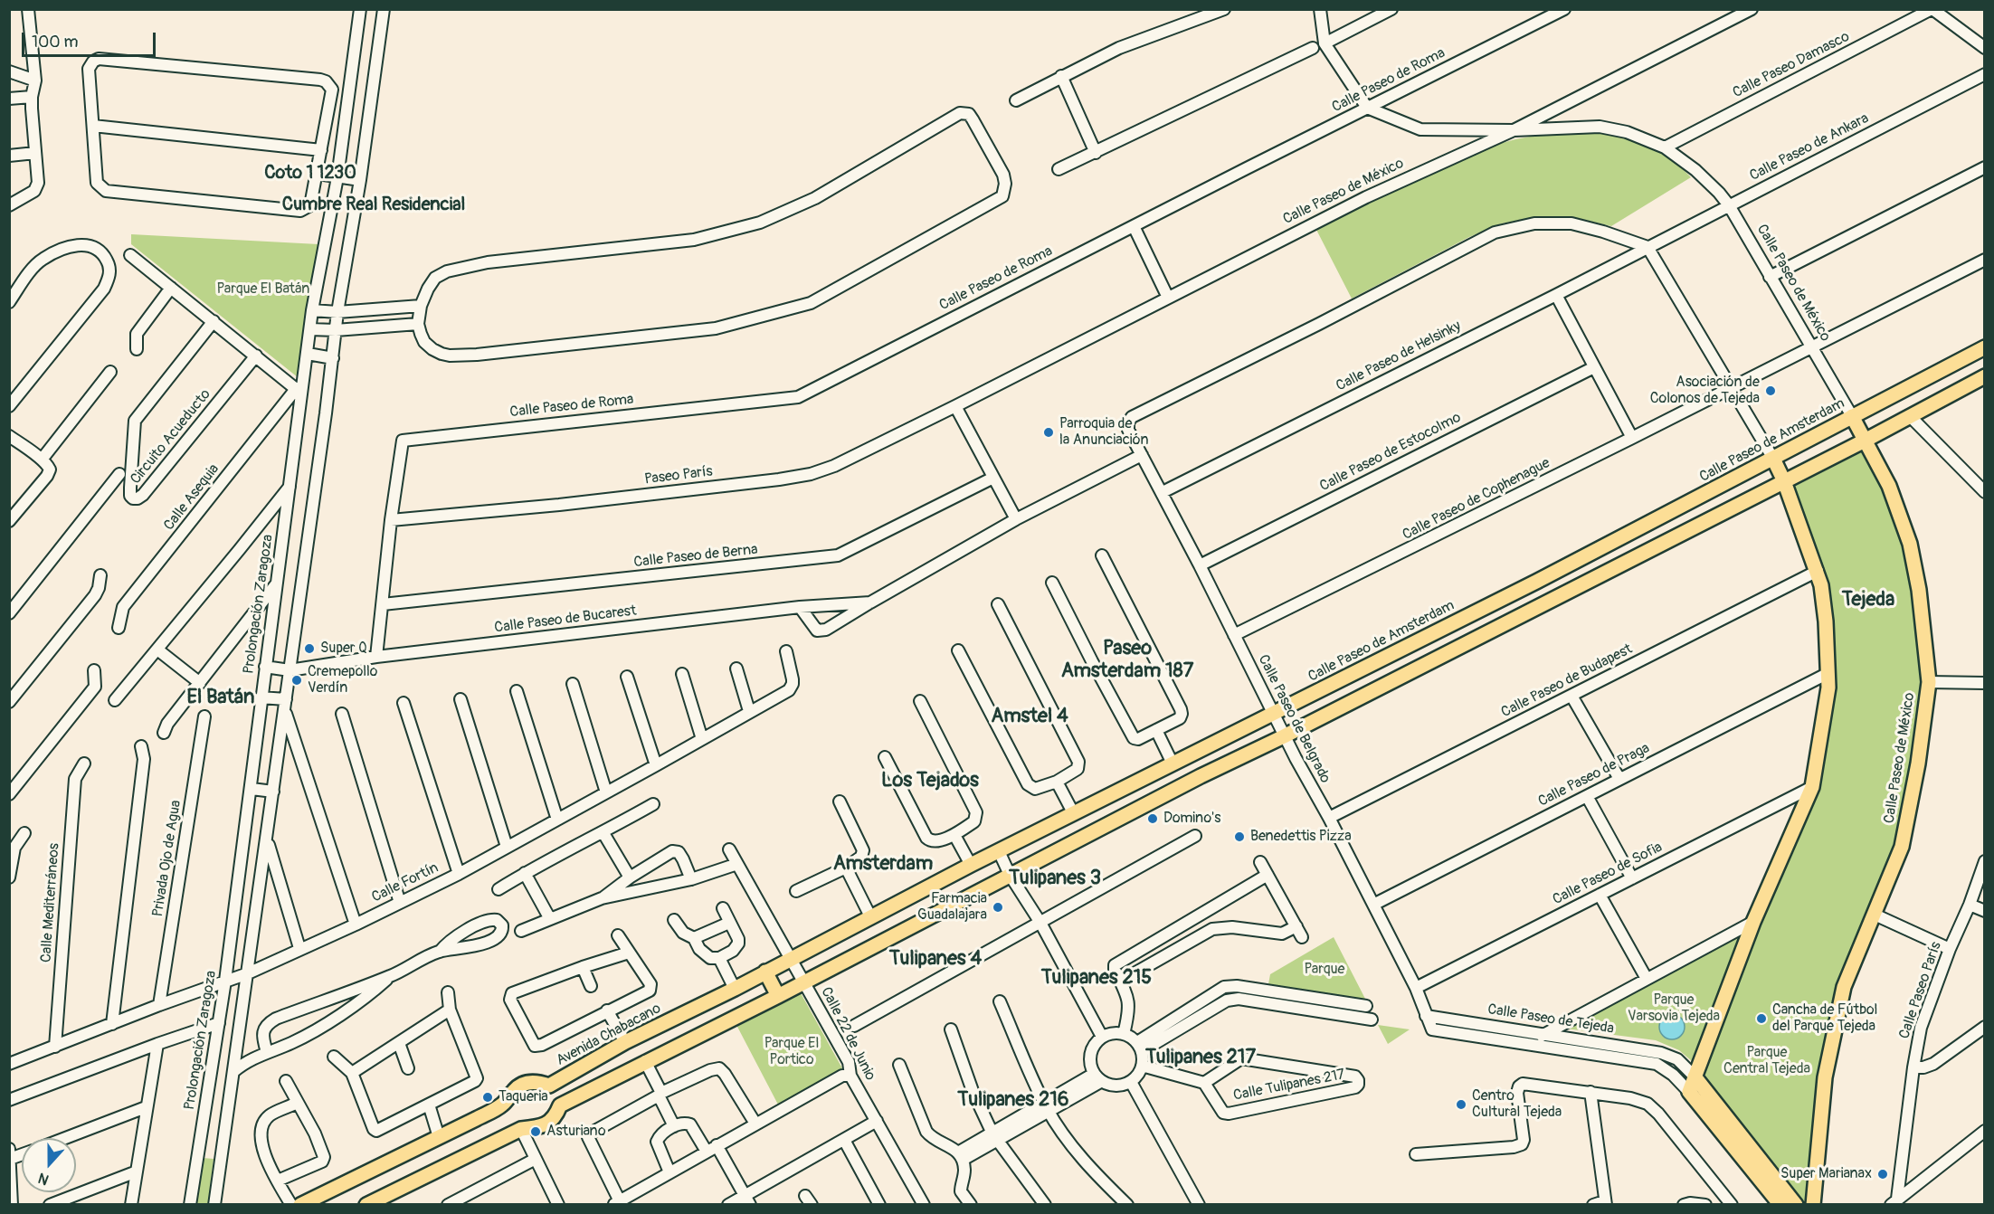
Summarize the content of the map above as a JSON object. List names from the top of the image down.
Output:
{
  "streets": {
    "main road": [
      "Calle Paseo de México",
      "Calle Paseo de Amsterdam",
      "Calle Paseo de Tejeda",
      "Avenida Chabacano"
    ],
    "street": [
      "Calle Paseo Damasco",
      "Calle Paseo de Roma",
      "Calle Paseo de Ankara",
      "Calle Paseo de Helsinky",
      "Circuito Acueducto",
      "Calle Paseo de Estocolmo",
      "Paseo París",
      "Calle Asequia",
      "Calle Paseo de Cophenague",
      "Calle Paseo de Berna",
      "Prolongación Zaragoza",
      "Calle Paseo de Bucarest",
      "Calle Paseo de Budapest",
      "Calle Paseo de Belgrado",
      "Calle Paseo de Praga",
      "Privada Ojo de Agua",
      "Calle Paseo de Sofia",
      "Calle Fortín",
      "Calle Mediterráneos",
      "Calle Paseo París",
      "Calle 22 de Junio",
      "Calle Tulipanes 217"
    ]
  },
  "crossings": [
    ["Calle Paseo Damasco", "Calle Paseo de México"],
    ["Calle Paseo de Roma", "Paseo París"],
    ["Calle Paseo de Ankara", "Calle Paseo de México"],
    ["Calle Paseo de Ankara", "Calle Paseo de Helsinky"],
    ["Calle Paseo de Ankara", "Calle Paseo de Belgrado"],
    ["Calle Paseo de México", "Calle Paseo de Amsterdam"],
    ["Calle Paseo de México", "Paseo París"],
    ["Calle Paseo de México", "Calle Paseo de Cophenague"],
    ["Calle Paseo de Helsinky", "Calle Paseo de Belgrado"],
    ["Calle Paseo de Amsterdam", "Calle Paseo de Belgrado"],
    ["Calle Paseo de Amsterdam", "Calle 22 de Junio"],
    ["Calle Paseo de Amsterdam", "Avenida Chabacano"],
    ["Calle Paseo de Estocolmo", "Calle Paseo de Belgrado"],
    ["Calle Asequia", "Prolongación Zaragoza"],
    ["Calle Paseo de Cophenague", "Calle Paseo de Belgrado"],
    ["Prolongación Zaragoza", "Calle Paseo de Bucarest"],
    ["Prolongación Zaragoza", "Calle Fortín"],
    ["Calle Paseo de Budapest", "Calle Paseo de Belgrado"],
    ["Calle Paseo de Belgrado", "Calle Paseo de Praga"],
    ["Calle Paseo de Belgrado", "Calle Paseo de Sofia"],
    ["Calle Paseo de Belgrado", "Calle Paseo de Tejeda"],
    ["Privada Ojo de Agua", "Calle Fortín"],
    ["Calle Fortín", "Calle Mediterráneos"],
    ["Calle 22 de Junio", "Avenida Chabacano"]
  ],
  "districts": [
    "Coto 1 1230",
    "Cumbre Real Residencial",
    "Tejeda",
    "Paseo Amsterdam 187",
    "El Batán",
    "Amstel 4",
    "Los Tejados",
    "Amsterdam",
    "Tulipanes 3",
    "Tulipanes 4",
    "Tulipanes 215",
    "Tulipanes 217",
    "Tulipanes 216"
  ],
  "parks": [
    "Parque El Batán",
    "Parque",
    "Parque Varsovia Tejeda",
    "Parque El Portico",
    "Parque Central Tejeda"
  ],
  "places": [
    "Asociación de Colonos de Tejeda",
    "Parroquia de la Anunciación",
    "Super Q",
    "Cremepollo Verdín",
    "Domino's",
    "Benedettis Pizza",
    "Farmacia Guadalajara",
    "Cancha de Fútbol del Parque Tejeda",
    "Taqueria",
    "Centro Cultural Tejeda",
    "Asturiano",
    "Super Marianax"
  ],
  "scale_bar": "100 m",
  "north": "bottom"
}
